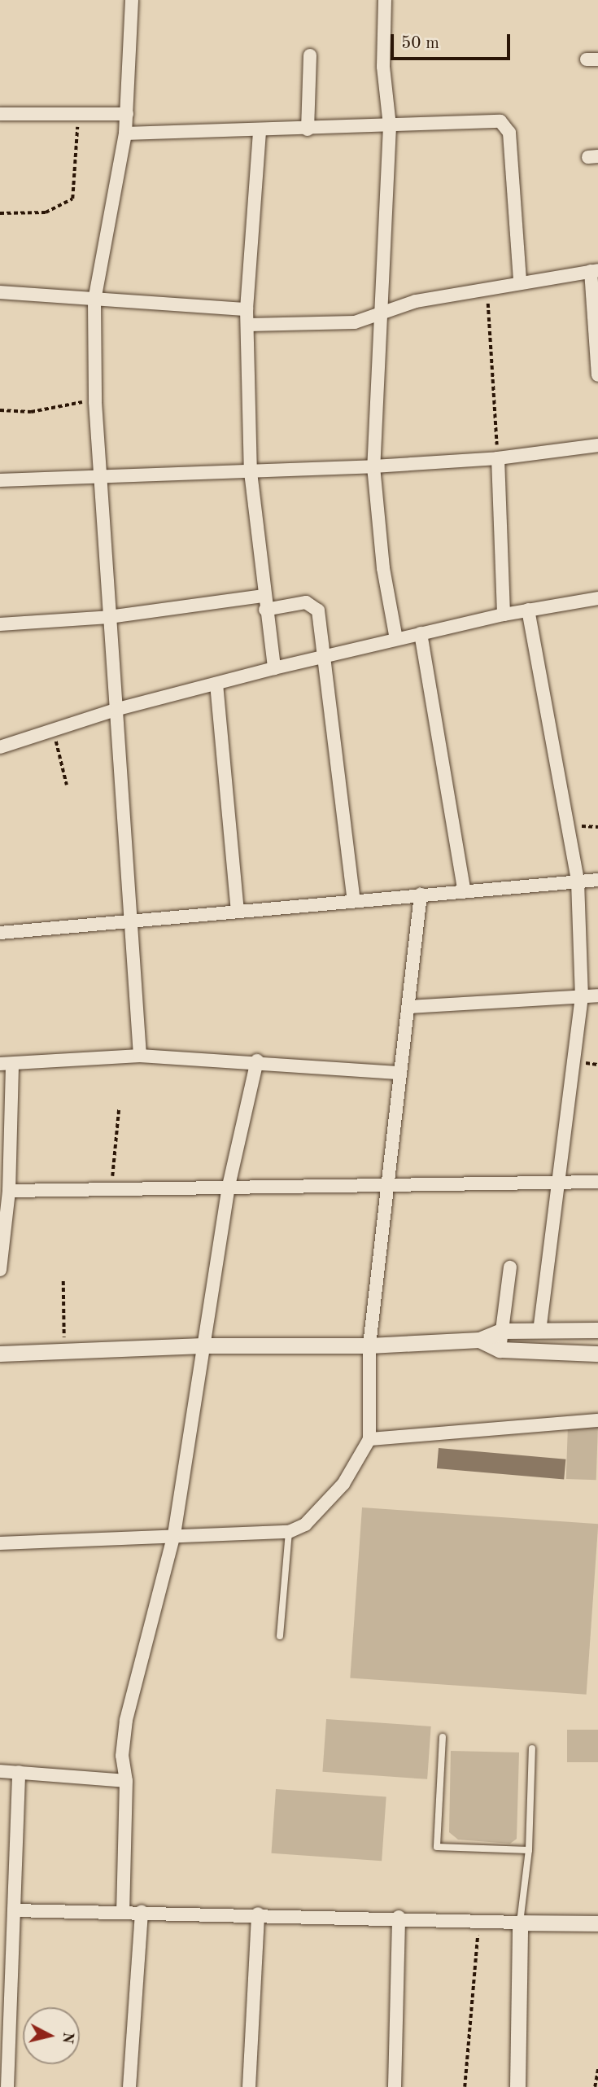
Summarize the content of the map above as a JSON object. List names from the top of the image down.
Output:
{
  "scale_bar": "50 m",
  "north": "right"
}
